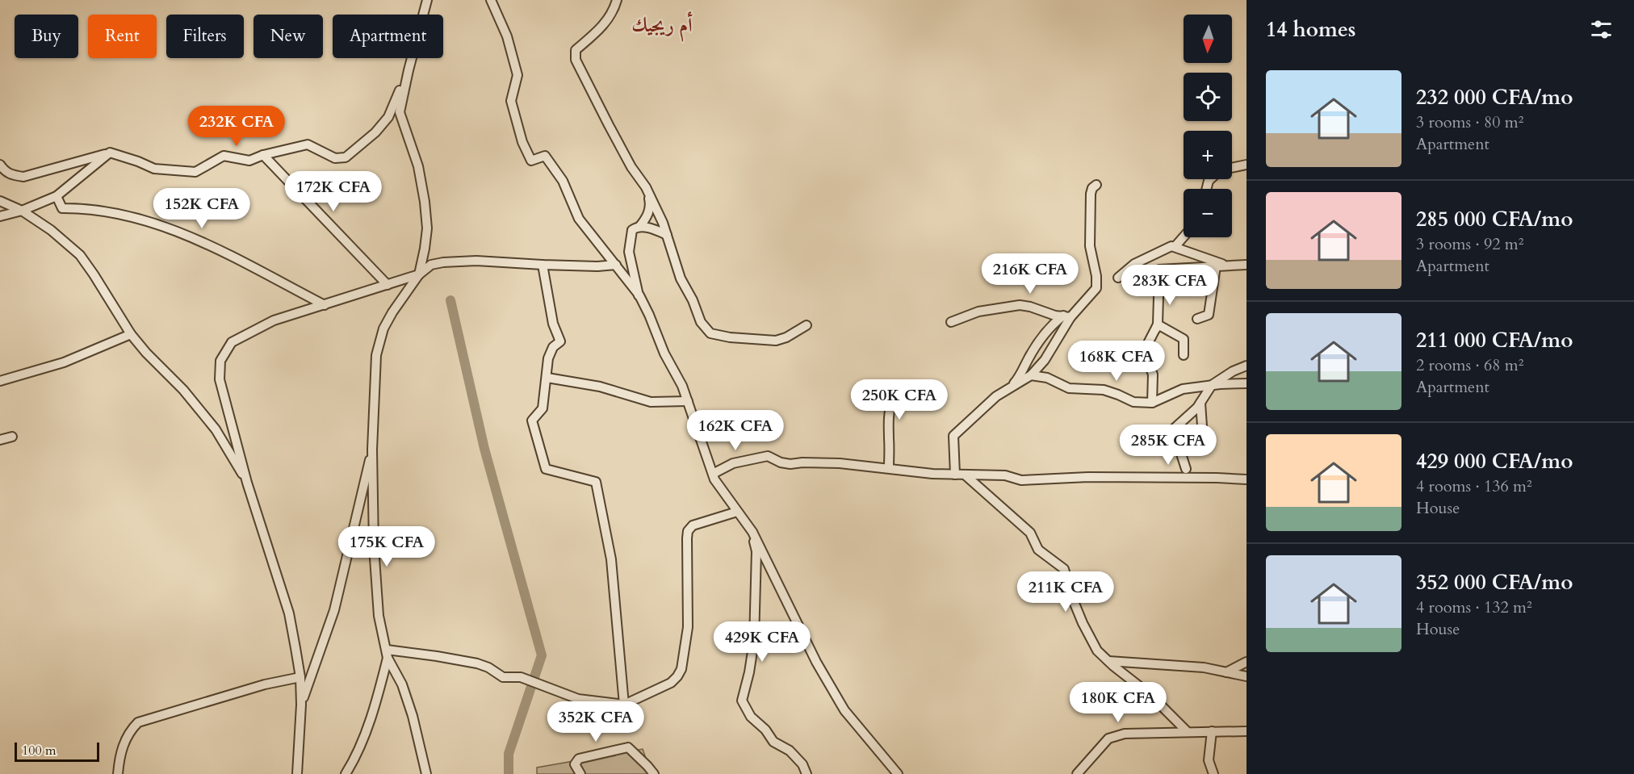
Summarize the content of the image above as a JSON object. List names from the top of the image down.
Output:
{
  "districts": ["أم ريجيك"],
  "scale_bar": "100 m",
  "north": "bottom",
  "page": {
    "heading": "14 homes",
    "map_buttons": ["+", "−"],
    "chip": [
      "Buy",
      "Rent",
      "Filters",
      "New",
      "Apartment"
    ],
    "list": [
      {
        "name": "232 000 CFA/mo",
        "note": "3 rooms · 80 m² · Apartment"
      },
      {
        "name": "285 000 CFA/mo",
        "note": "3 rooms · 92 m² · Apartment"
      },
      {
        "name": "211 000 CFA/mo",
        "note": "2 rooms · 68 m² · Apartment"
      },
      {
        "name": "429 000 CFA/mo",
        "note": "4 rooms · 136 m² · House"
      },
      {
        "name": "352 000 CFA/mo",
        "note": "4 rooms · 132 m² · House"
      }
    ],
    "price": [
      "232K CFA",
      "172K CFA",
      "152K CFA",
      "216K CFA",
      "283K CFA",
      "168K CFA",
      "250K CFA",
      "162K CFA",
      "285K CFA",
      "175K CFA",
      "211K CFA",
      "429K CFA",
      "180K CFA",
      "352K CFA"
    ],
    "scale": "100 m"
  }
}
